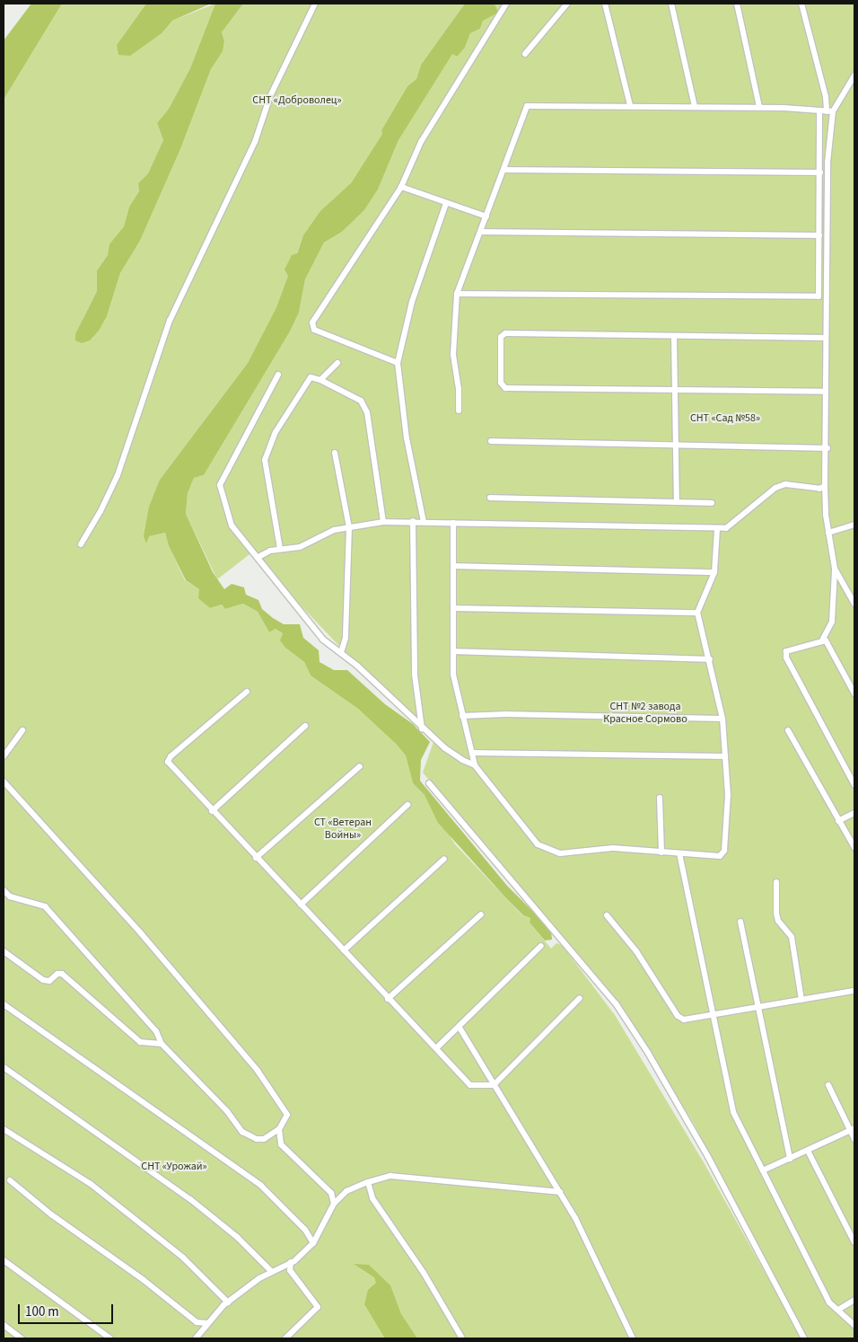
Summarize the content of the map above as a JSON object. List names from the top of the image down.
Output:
{
  "parks": [
    "СНТ «Доброволец»",
    "СНТ «Сад №58»",
    "СНТ №2 завода Красное Сормово",
    "СТ «Ветеран Войны»",
    "СНТ «Урожай»"
  ],
  "scale_bar": "100 m"
}
